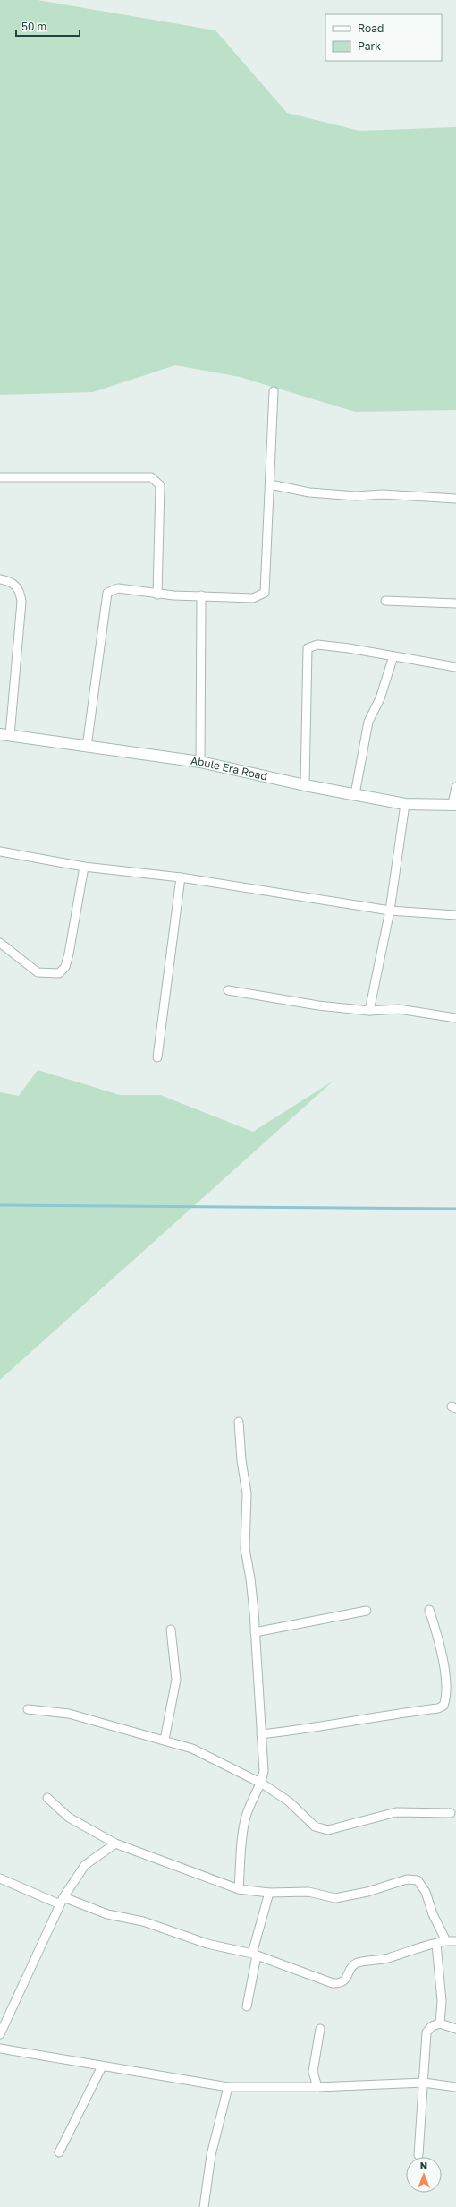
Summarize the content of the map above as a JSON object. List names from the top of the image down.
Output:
{
  "streets": {
    "street": ["Abule Era Road"]
  },
  "legend": ["Road", "Park"],
  "scale_bar": "50 m",
  "north": "top"
}
